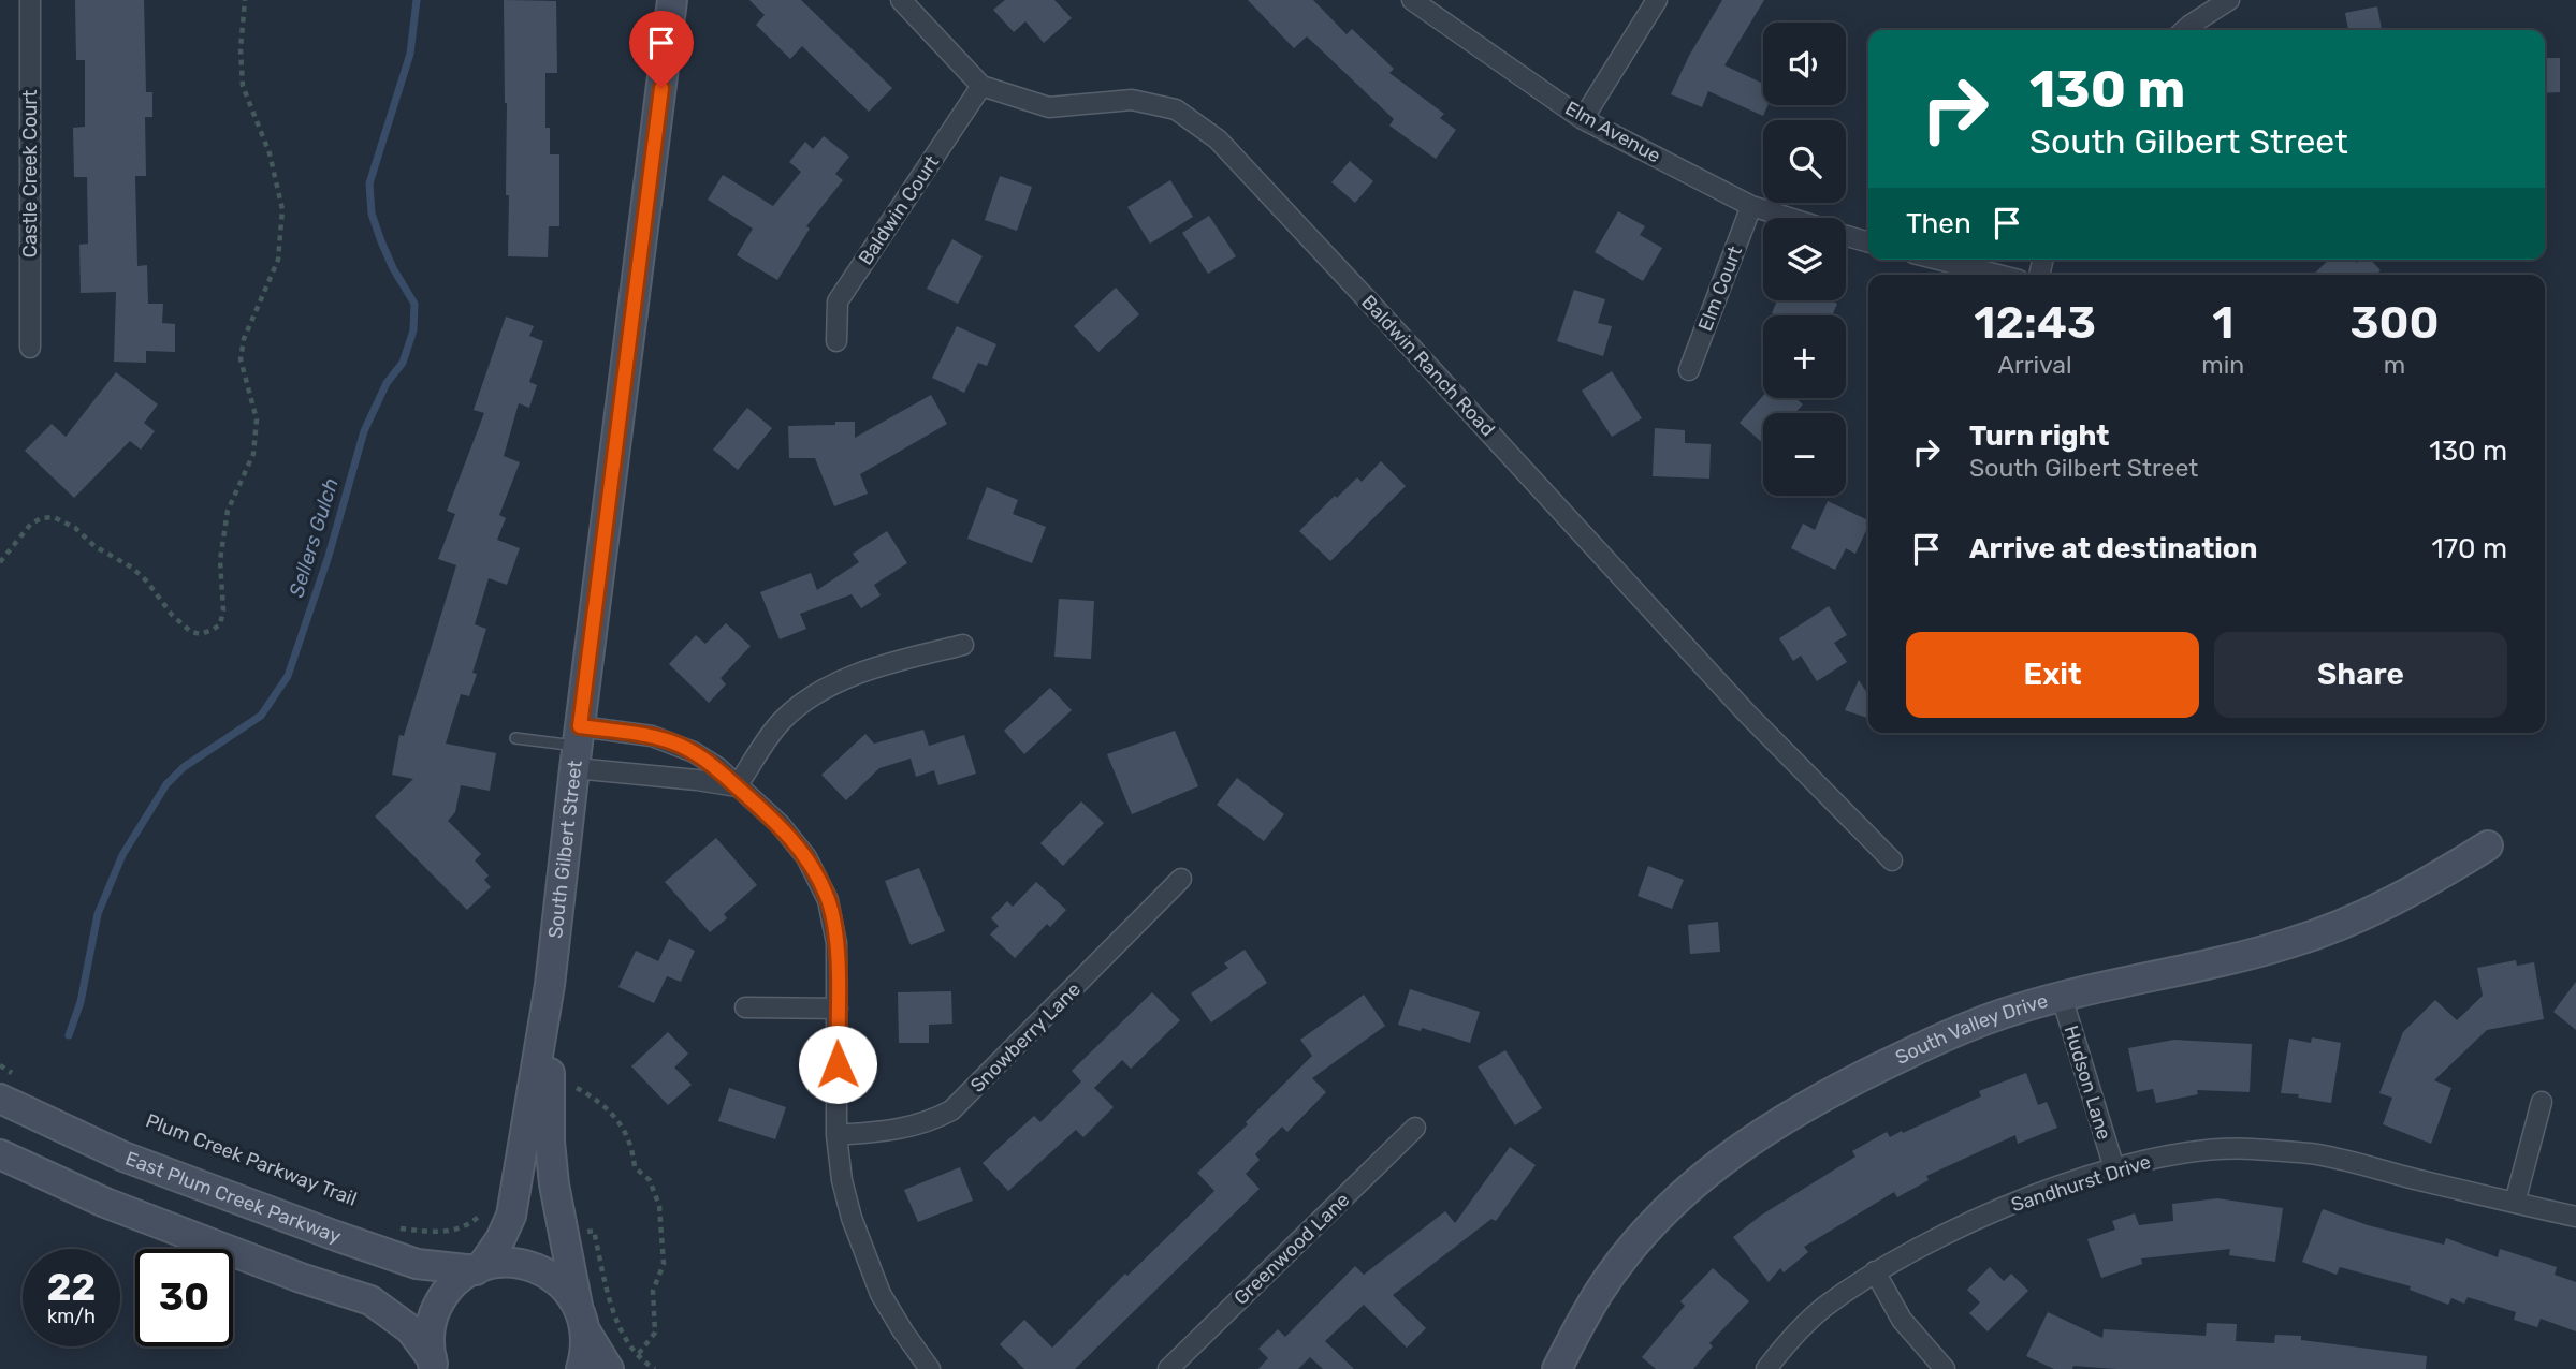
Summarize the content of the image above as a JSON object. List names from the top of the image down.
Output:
{
  "streets": {
    "street": [
      "Elm Avenue",
      "Castle Creek Court",
      "Baldwin Court",
      "Elm Court",
      "Baldwin Ranch Road",
      "South Gilbert Street",
      "South Valley Drive",
      "Snowberry Lane",
      "Hudson Lane",
      "Sandhurst Drive",
      "East Plum Creek Parkway",
      "Greenwood Lane"
    ]
  },
  "crossings": [
    ["Elm Avenue", "Elm Court"],
    ["Baldwin Court", "Baldwin Ranch Road"],
    ["South Gilbert Street", "East Plum Creek Parkway"],
    ["South Valley Drive", "Hudson Lane"],
    ["Hudson Lane", "Sandhurst Drive"]
  ],
  "water": ["Sellers Gulch"],
  "page": {
    "map_buttons": ["+", "−"],
    "turn": ["130 m", "South Gilbert Street"],
    "then": "Then",
    "eta": [
      "12:43",
      "Arrival",
      "1",
      "min",
      "300",
      "m"
    ],
    "list": [
      {
        "name": "Turn right",
        "note": "South Gilbert Street",
        "value": "130 m"
      },
      {
        "name": "Arrive at destination",
        "value": "170 m"
      }
    ],
    "buttons": ["Exit", "Share"],
    "speed": "22 km/h",
    "limit": "30"
  }
}
